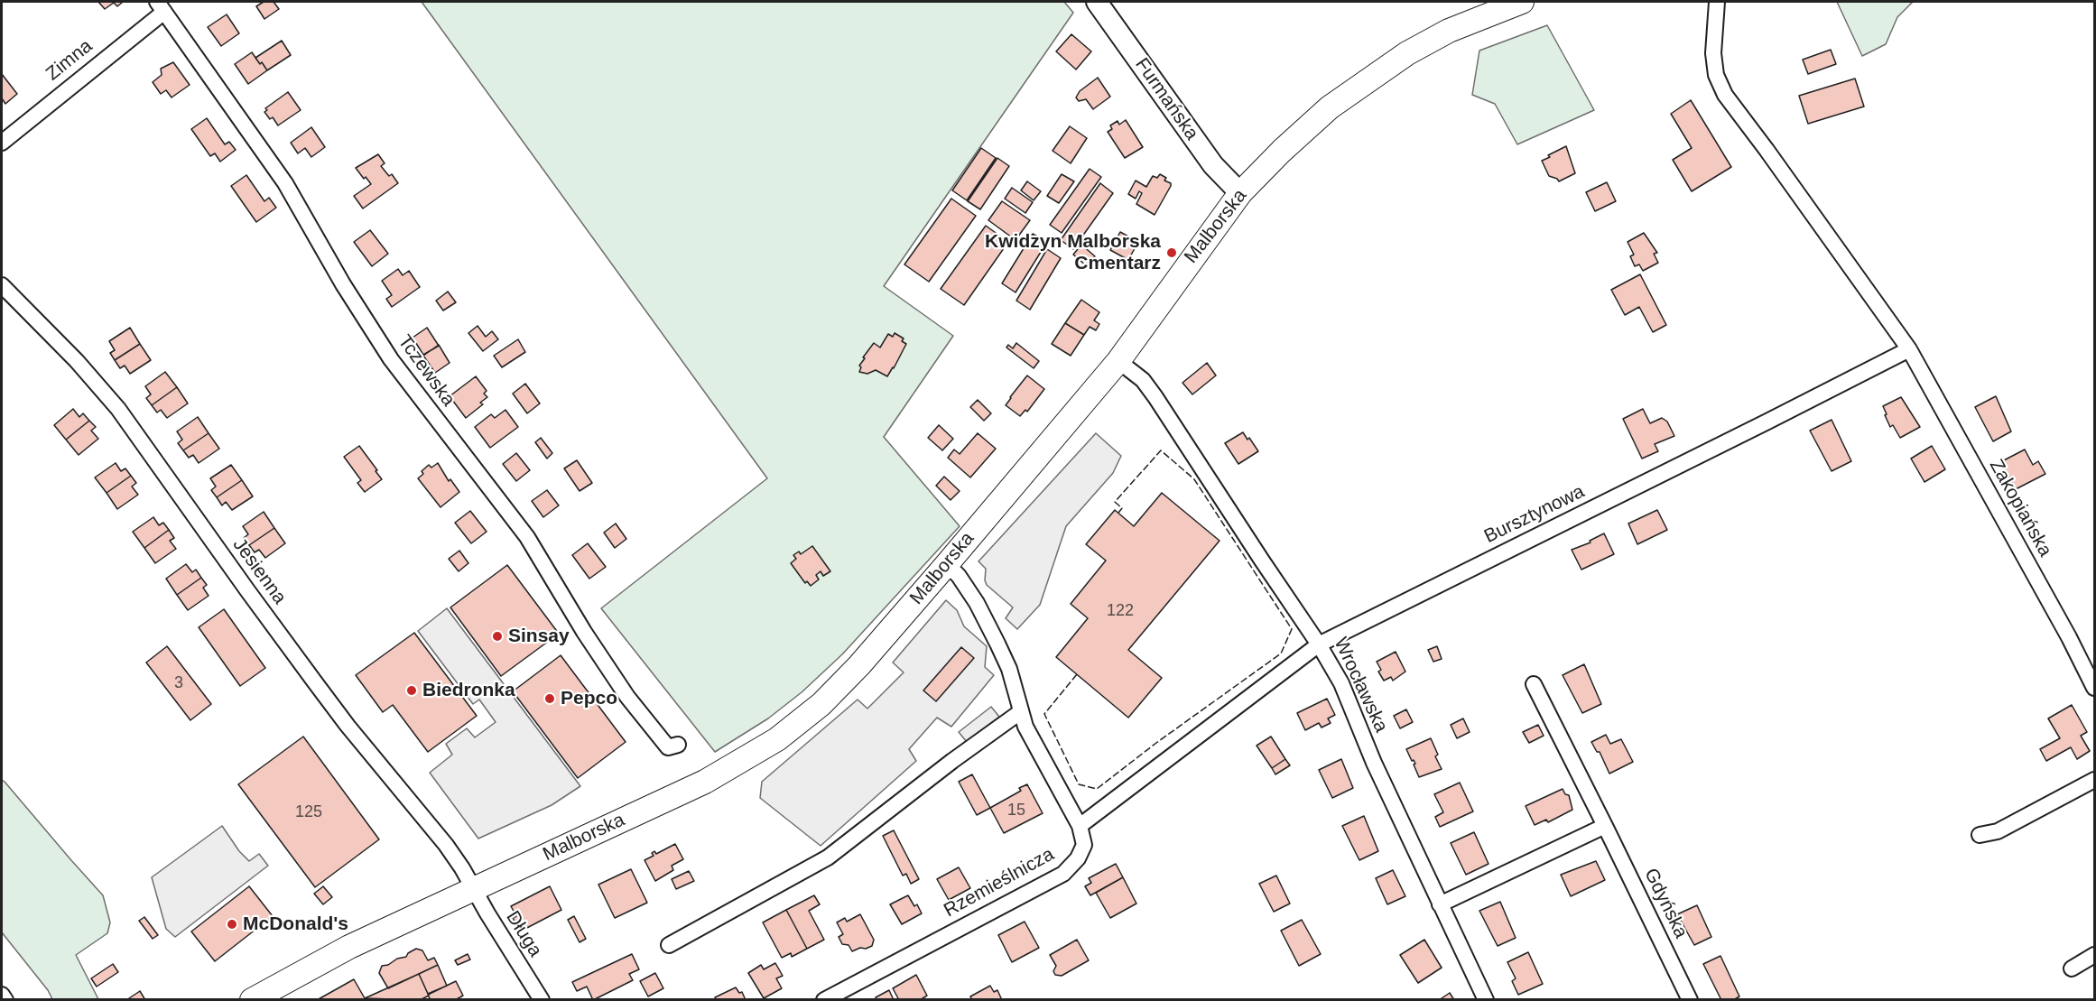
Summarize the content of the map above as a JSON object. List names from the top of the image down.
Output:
{
  "streets": {
    "main road": ["Malborska"],
    "street": [
      "Zimna",
      "Furmańska",
      "Tczewska",
      "Zakopiańska",
      "Bursztynowa",
      "Jesienna",
      "Wrocławska",
      "Rzemieślnicza",
      "Gdyńska",
      "Długa"
    ]
  },
  "crossings": [
    ["Zimna", "Tczewska"],
    ["Furmańska", "Malborska"],
    ["Malborska", "Jesienna"],
    ["Malborska", "Wrocławska"],
    ["Malborska", "Rzemieślnicza"],
    ["Malborska", "Długa"],
    ["Zakopiańska", "Bursztynowa"],
    ["Bursztynowa", "Wrocławska"],
    ["Bursztynowa", "Rzemieślnicza"],
    ["Jesienna", "Długa"]
  ],
  "places": [
    "Kwidzyn Malborska Cmentarz",
    "Sinsay",
    "Biedronka",
    "Pepco",
    "McDonald's"
  ],
  "house_numbers": [
    "122",
    "3",
    "15",
    "125"
  ]
}
